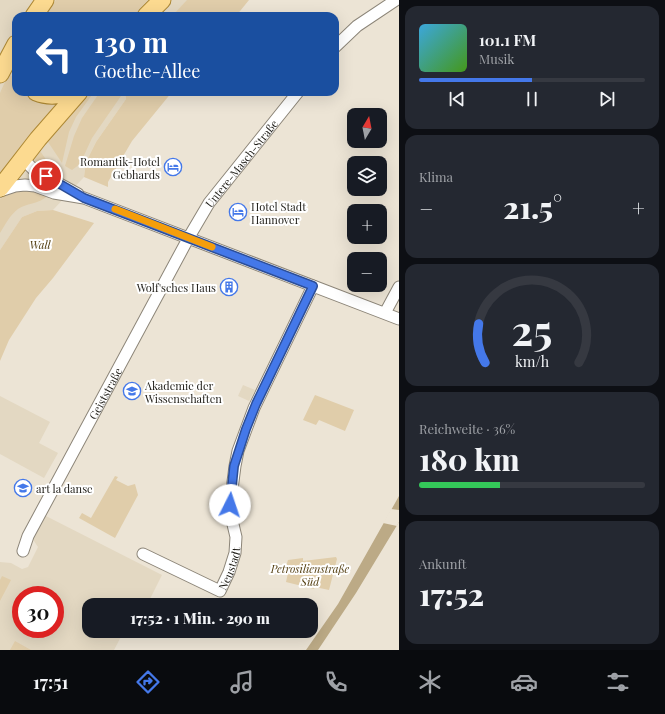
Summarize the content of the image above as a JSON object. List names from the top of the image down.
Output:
{
  "streets": {
    "street": ["Untere-Masch-Straße", "Geiststraße", "Neustadt"]
  },
  "crossings": [
    ["Untere-Masch-Straße", "Geiststraße"]
  ],
  "parks": ["Wall", "Petrosilienstraße Süd"],
  "places": {
    "hotel": ["Romantik-Hotel Gebhards", "Hotel Stadt Hannover"],
    "building": ["Wolf'sches Haus"],
    "school or university": ["Akademie der Wissenschaften", "art la danse"]
  },
  "north": "top",
  "page": {
    "turn": ["130 m", "Goethe-Allee"],
    "song": ["101.1 FM", "Musik"],
    "map_buttons": ["+", "−"],
    "tile": [
      "Klima",
      ["Reichweite · 36%", "180 km"],
      ["Ankunft", "17:52"]
    ],
    "heat": ["−", "21.5°", "+"],
    "limit": "30",
    "trip": "17:52 · 1 Min. · 290 m",
    "tabs": "17:51",
    "gauge": ["25", "km/h"]
  }
}
